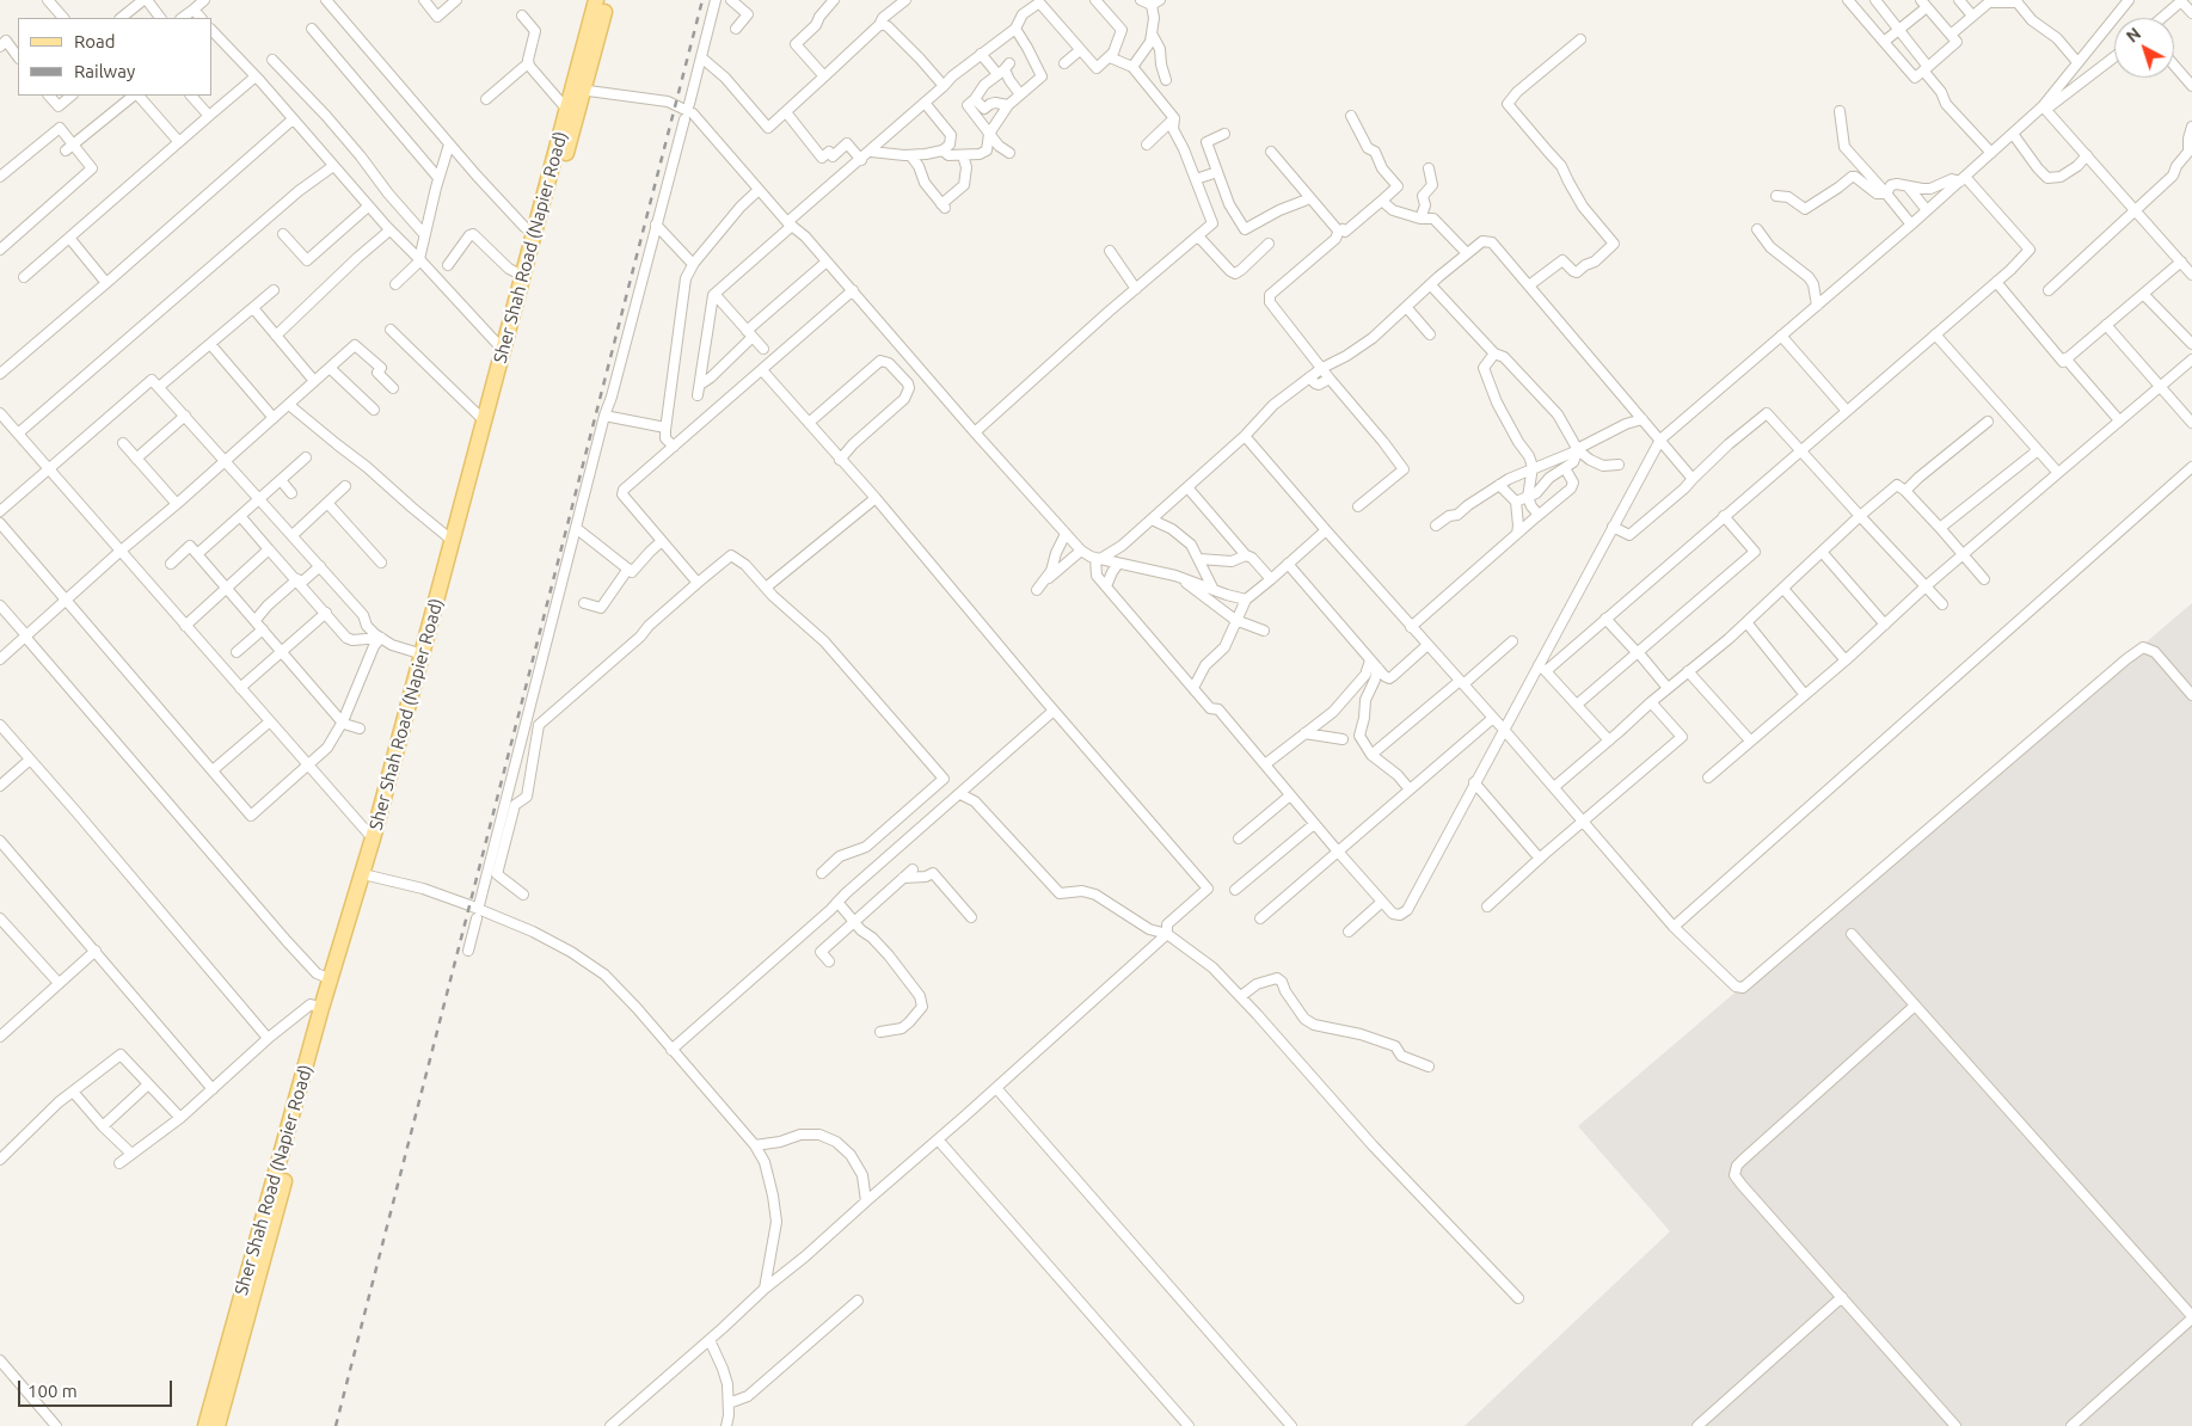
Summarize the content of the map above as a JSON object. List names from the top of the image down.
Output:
{
  "streets": {
    "main road": ["Sher Shah Road (Napier Road)"]
  },
  "legend": ["Road", "Railway"],
  "scale_bar": "100 m",
  "north": "top left"
}
